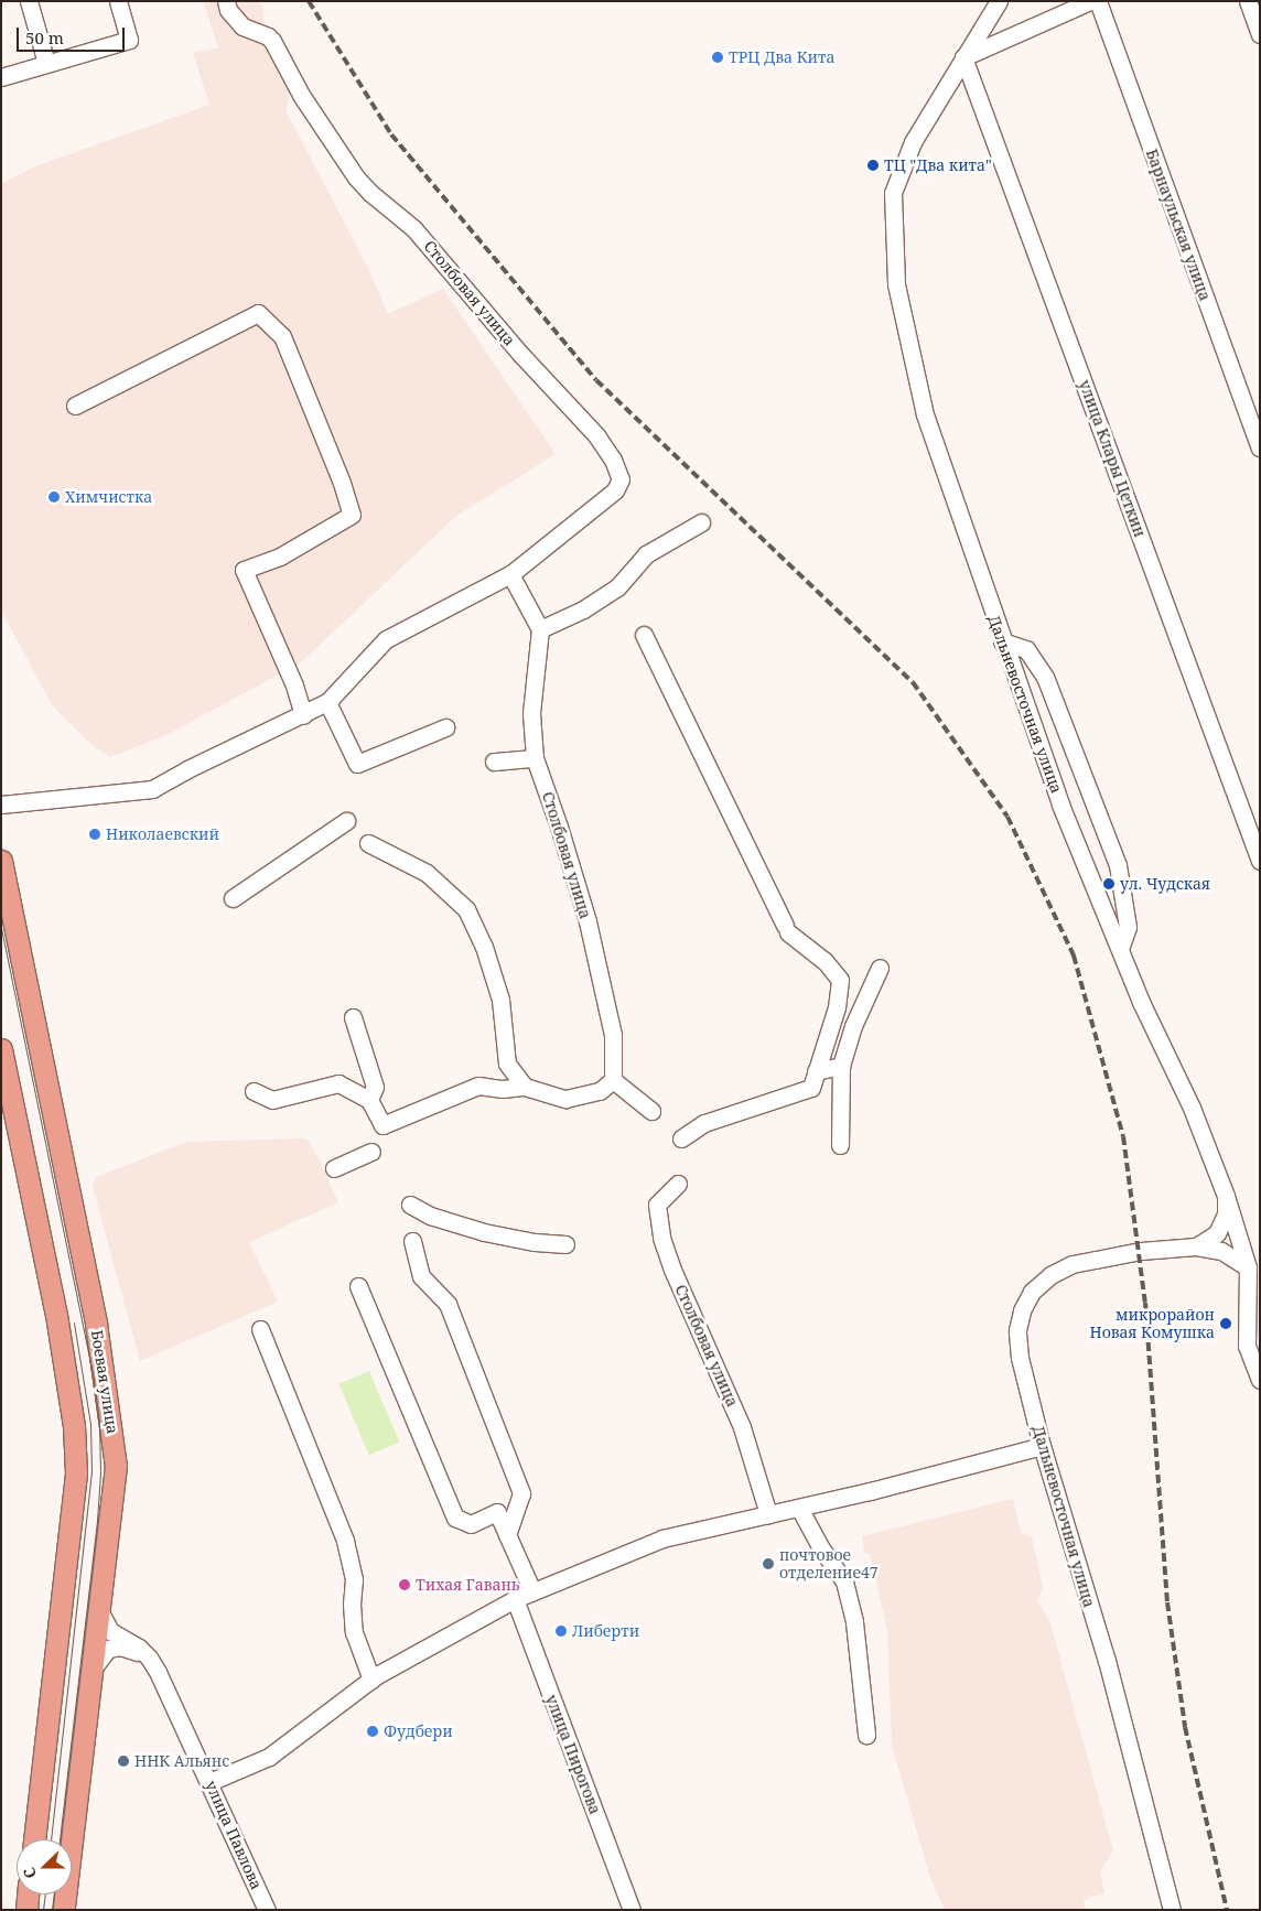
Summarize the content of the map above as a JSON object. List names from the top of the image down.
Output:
{
  "streets": {
    "main road": ["Боевая улица"],
    "street": [
      "Барнаульская улица",
      "Столбовая улица",
      "улица Клары Цеткин",
      "Дальневосточная улица",
      "улица Пирогова",
      "улица Павлова"
    ]
  },
  "crossings": [
    ["улица Клары Цеткин", "Дальневосточная улица"],
    ["Боевая улица", "улица Павлова"]
  ],
  "places": [
    "ТРЦ Два Кита",
    "ТЦ \"Два кита\"",
    "Химчистка",
    "Николаевский",
    "ул. Чудская",
    "микрорайон Новая Комушка",
    "почтовое отделение47",
    "Тихая Гавань",
    "Либерти",
    "Фудбери",
    "ННК Альянс"
  ],
  "scale_bar": "50 m",
  "north": "left"
}
